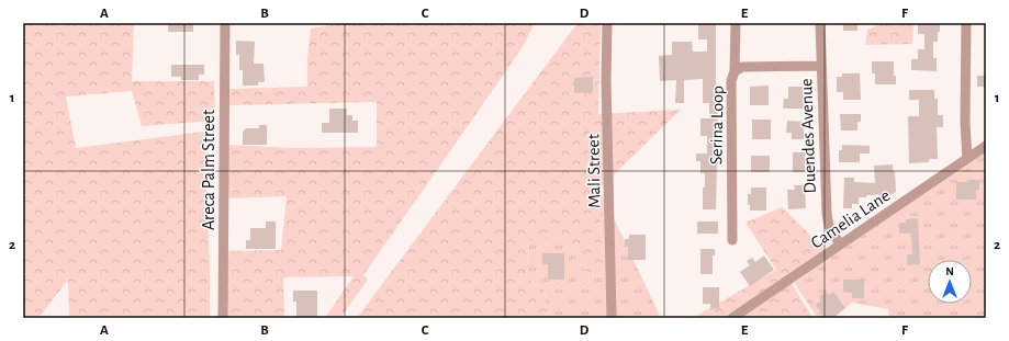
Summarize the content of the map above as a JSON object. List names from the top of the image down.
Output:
{
  "streets": {
    "street": [
      "Serina Loop",
      "Duendes Avenue",
      "Areca Palm Street",
      "Mali Street",
      "Camelia Lane"
    ]
  },
  "crossings": [
    ["Serina Loop", "Duendes Avenue"],
    ["Duendes Avenue", "Camelia Lane"]
  ],
  "north": "top",
  "grid": {
    "columns": [
      "A",
      "B",
      "C",
      "D",
      "E",
      "F"
    ],
    "rows": ["1", "2"]
  }
}
